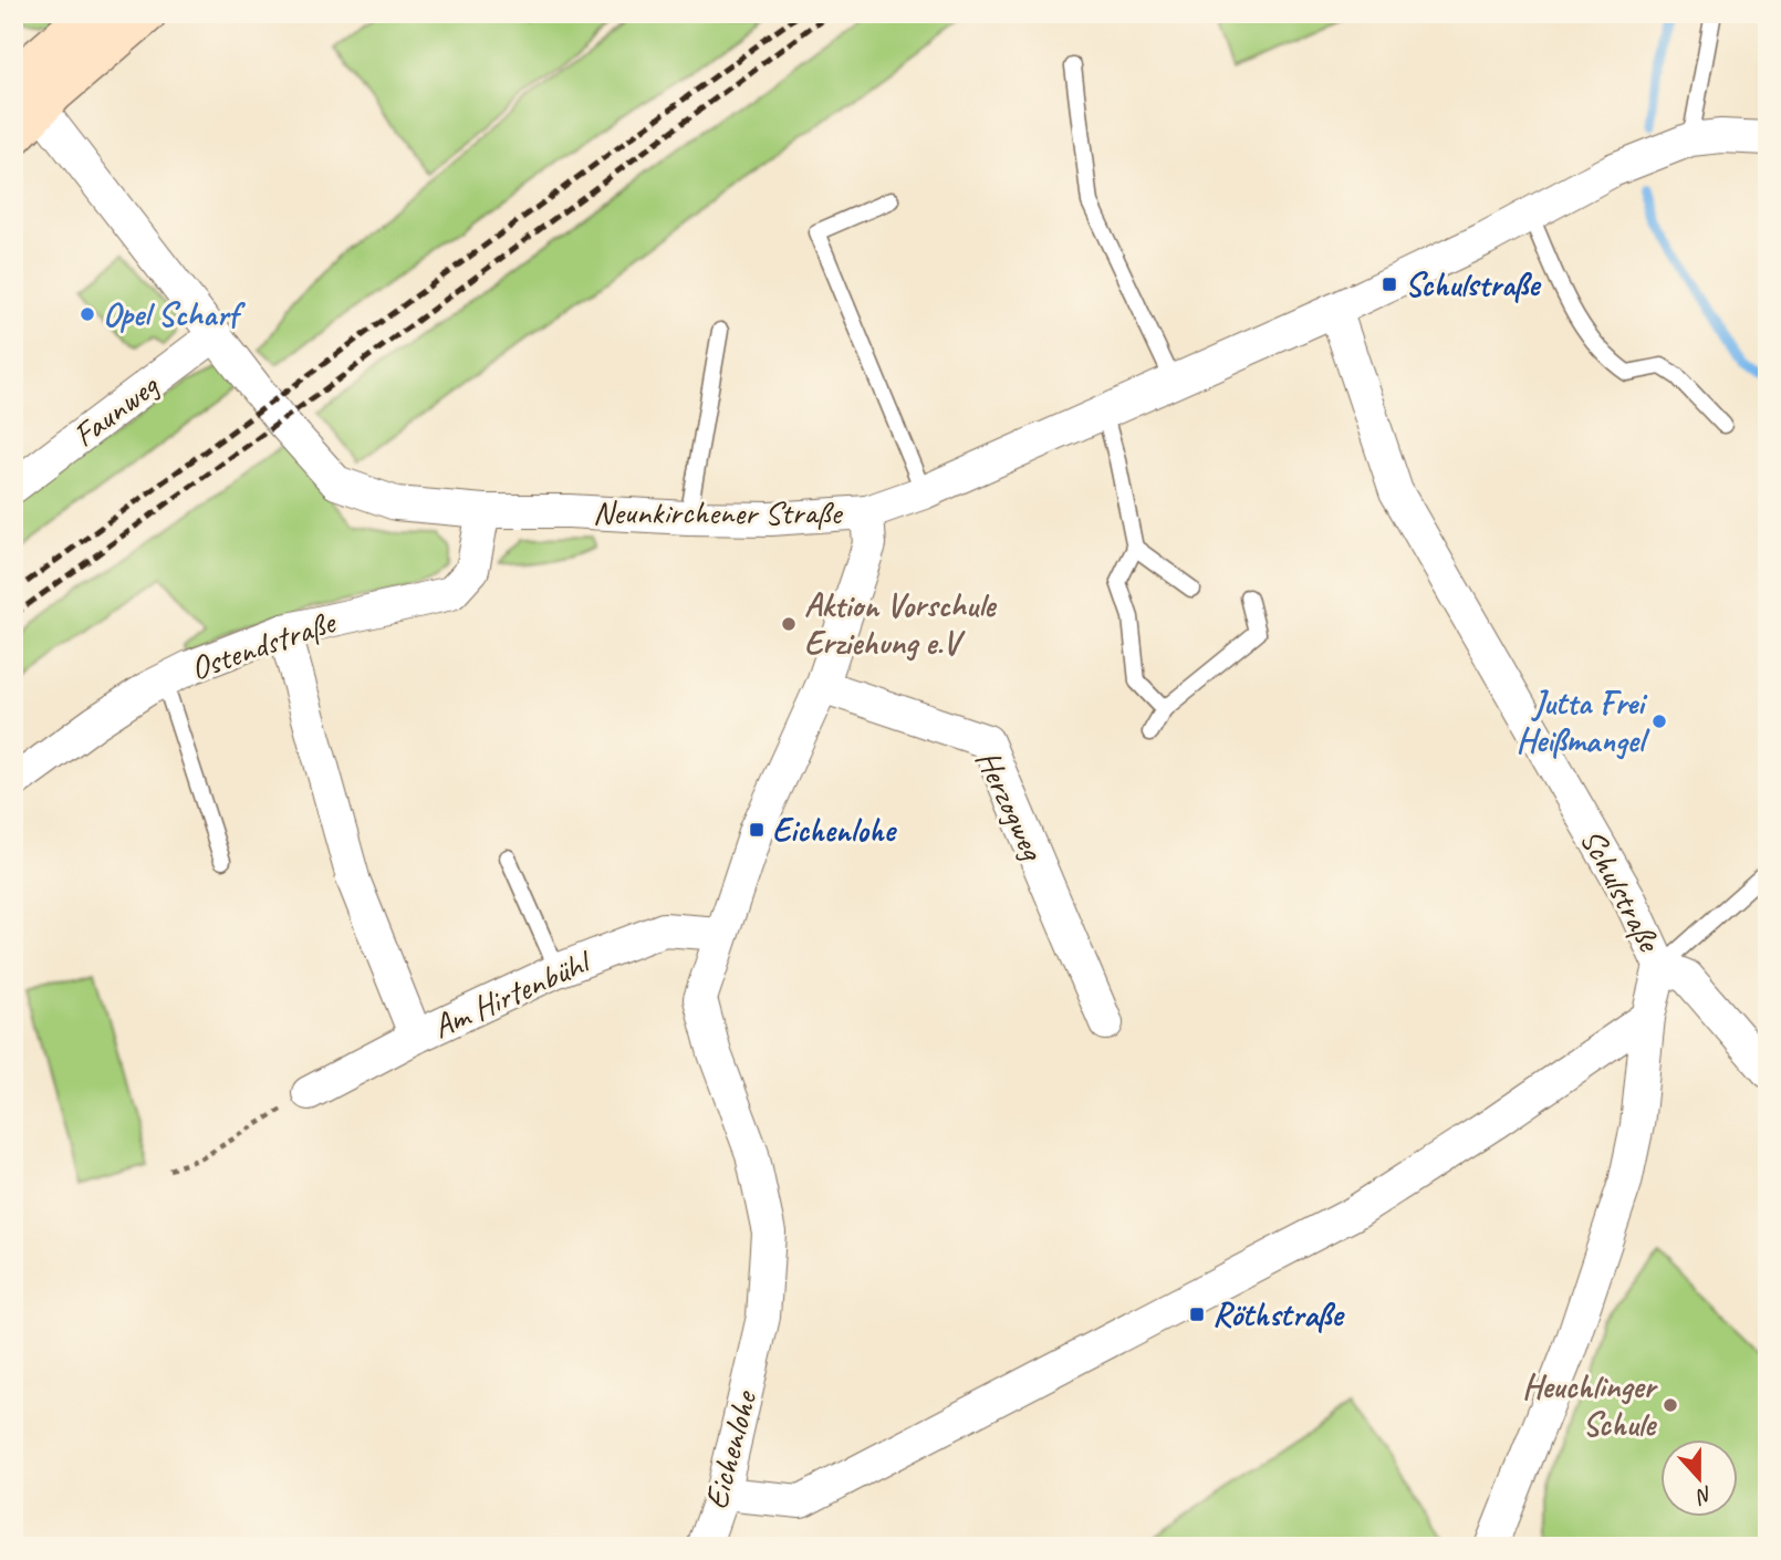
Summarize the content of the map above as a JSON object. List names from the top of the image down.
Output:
{
  "streets": {
    "street": [
      "Faunweg",
      "Neunkirchener Straße",
      "Ostendstraße",
      "Herzogweg",
      "Schulstraße",
      "Am Hirtenbühl",
      "Eichenlohe"
    ]
  },
  "crossings": [
    ["Faunweg", "Neunkirchener Straße"],
    ["Neunkirchener Straße", "Ostendstraße"],
    ["Neunkirchener Straße", "Schulstraße"],
    ["Neunkirchener Straße", "Eichenlohe"],
    ["Herzogweg", "Eichenlohe"],
    ["Am Hirtenbühl", "Eichenlohe"]
  ],
  "places": {
    "transit": ["Schulstraße", "Eichenlohe", "Röthstraße"],
    "other": [
      "Opel Scharf",
      "Aktion Vorschule Erziehung e.V",
      "Jutta Frei Heißmangel",
      "Heuchlinger Schule"
    ]
  },
  "north": "bottom"
}
